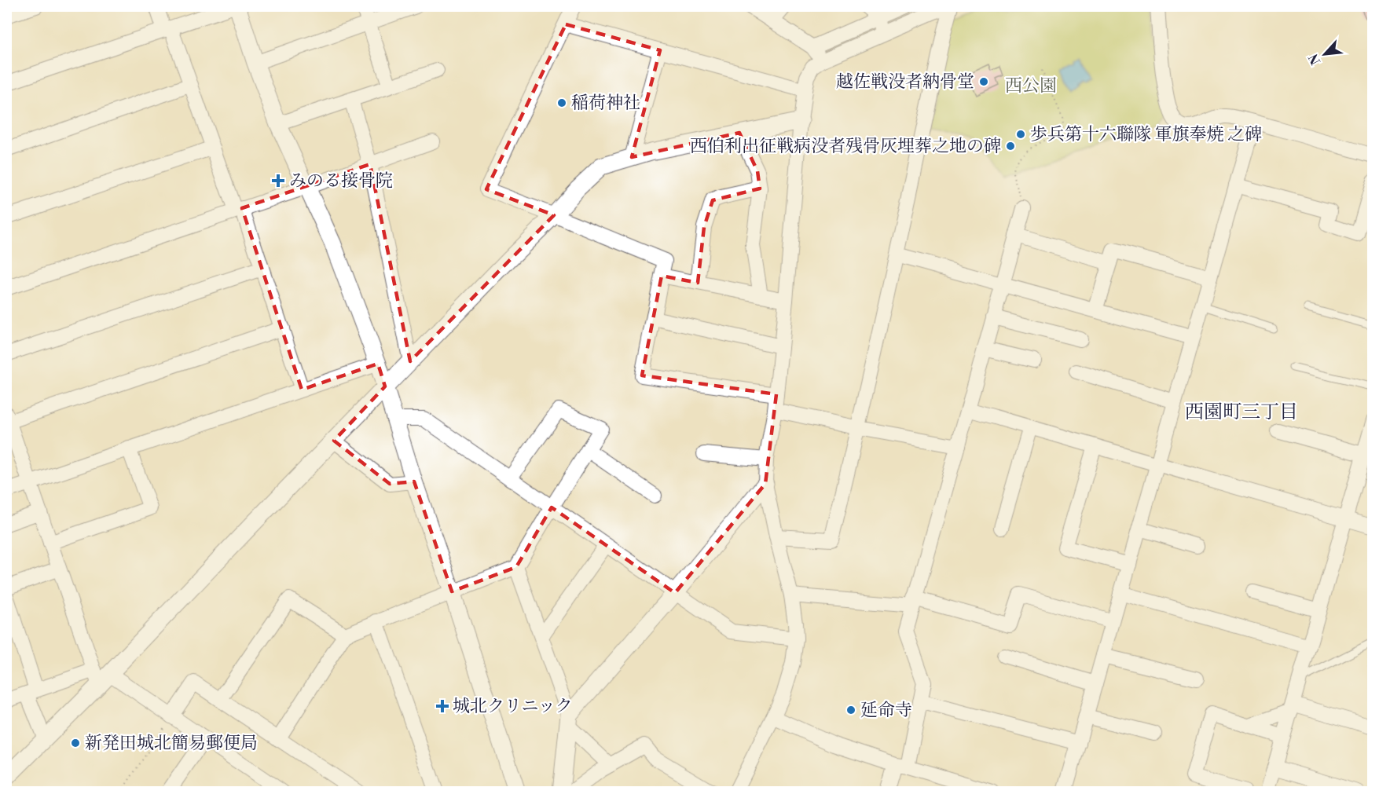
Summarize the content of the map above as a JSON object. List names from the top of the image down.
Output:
{
  "districts": ["西園町三丁目"],
  "parks": ["西公園"],
  "places": {
    "other": [
      "越佐戦没者納骨堂",
      "稲荷神社",
      "歩兵第十六聯隊 軍旗奉焼 之碑",
      "西伯利出征戦病没者残骨灰埋葬之地の碑",
      "延命寺",
      "新発田城北簡易郵便局"
    ],
    "health": ["みのる接骨院", "城北クリニック"]
  },
  "north": "bottom left"
}
